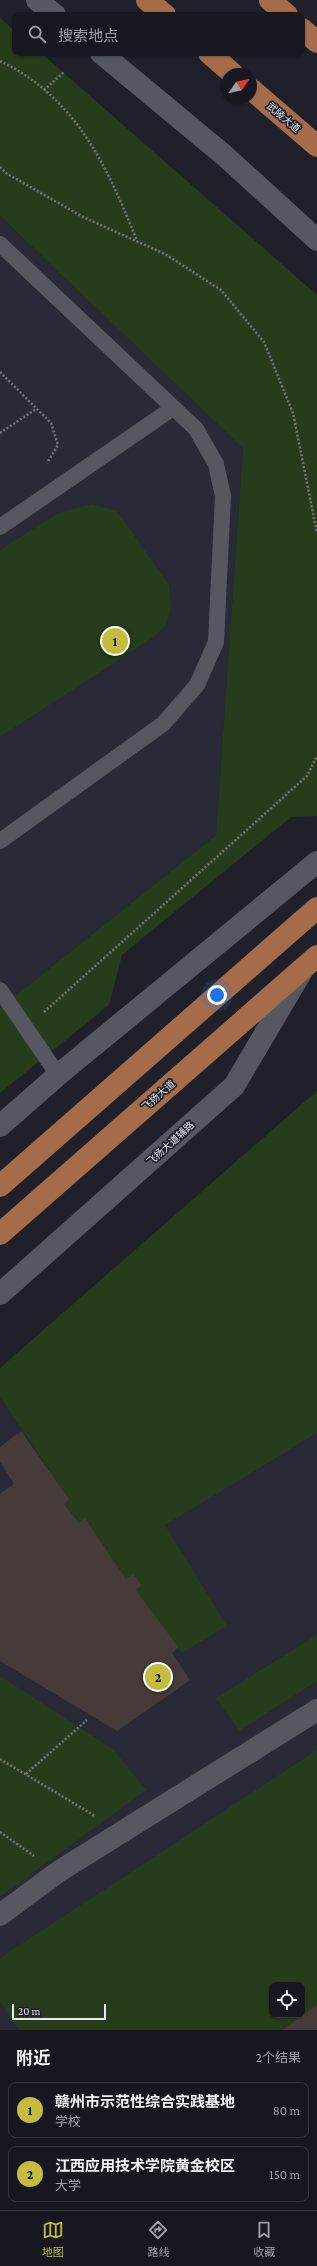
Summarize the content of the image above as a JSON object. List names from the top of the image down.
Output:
{
  "streets": {
    "main road": ["武陵大道", "飞扬大道"],
    "street": ["飞扬大道辅路"]
  },
  "crossings": [
    ["飞扬大道", "飞扬大道辅路"]
  ],
  "scale_bar": "20 m",
  "north": "top right",
  "page": {
    "search": "搜索地点",
    "pins": ["1", "2"],
    "scale": "20 m",
    "heading": ["附近", "2个结果"],
    "list": [
      {
        "mark": "1",
        "name": "赣州市示范性综合实践基地",
        "note": "学校",
        "value": "80 m"
      },
      {
        "mark": "2",
        "name": "江西应用技术学院黄金校区",
        "note": "大学",
        "value": "150 m"
      }
    ],
    "nav": ["地图", "路线", "收藏"]
  }
}
